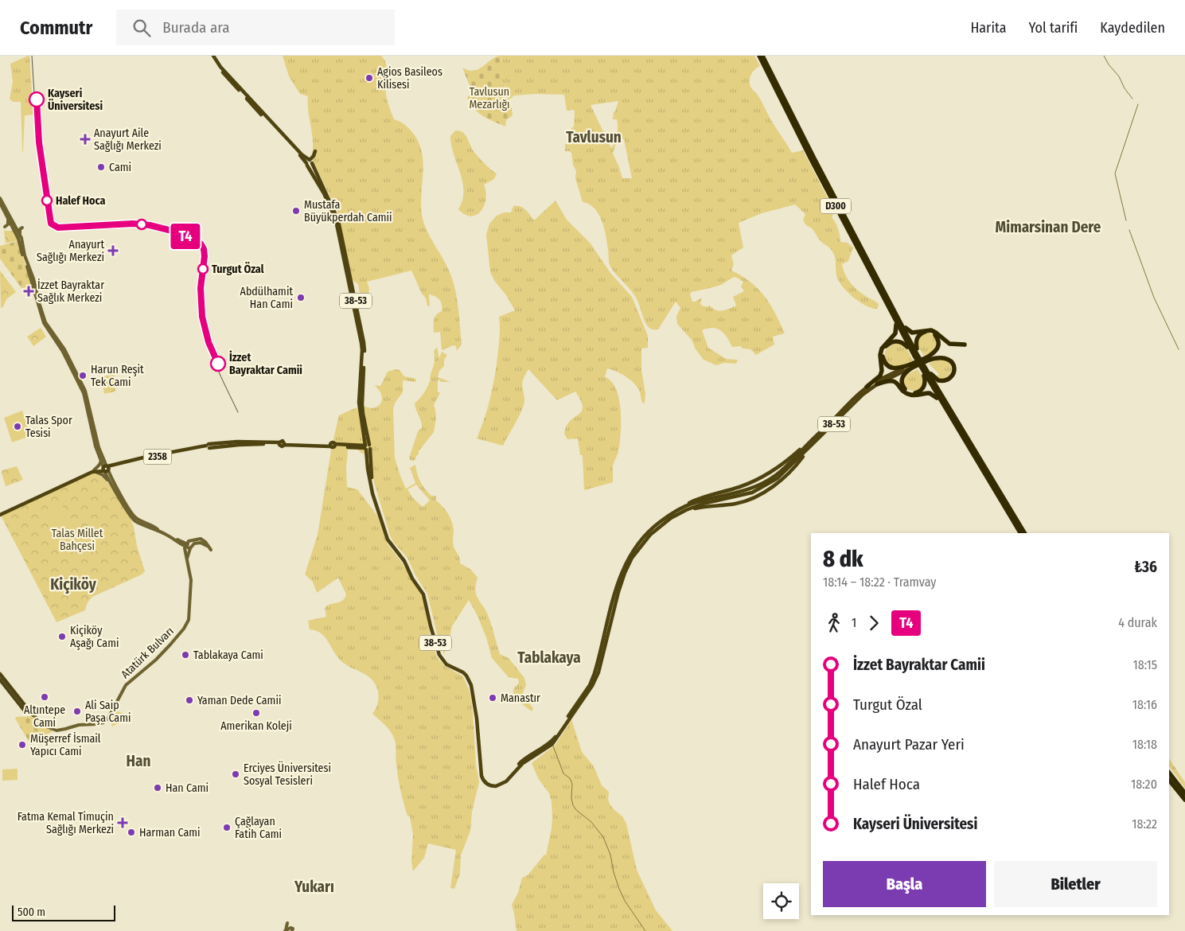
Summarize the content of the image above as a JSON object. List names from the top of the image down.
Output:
{
  "streets": {
    "highway": ["D300"],
    "main road": ["38-53", "Atatürk Bulvarı"]
  },
  "districts": [
    "Tavlusun",
    "Mimarsinan Dere",
    "Kiçiköy",
    "Tablakaya",
    "Han",
    "Yukarı"
  ],
  "parks": ["Tavlusun Mezarlığı", "Talas Millet Bahçesi"],
  "places": {
    "other": [
      "Agios Basileos Kilisesi",
      "Kayseri Üniversitesi",
      "Cami",
      "Halef Hoca",
      "Mustafa Büyükperdah Camii",
      "Turgut Özal",
      "Abdülhamit Han Cami",
      "İzzet Bayraktar Camii",
      "Harun Reşit Tek Cami",
      "Talas Spor Tesisi",
      "Kiçiköy Aşağı Cami",
      "Tablakaya Cami",
      "Altıntepe Cami",
      "Manastır",
      "Yaman Dede Camii",
      "Ali Saip Paşa Cami",
      "Amerikan Koleji",
      "Müşerref İsmail Yapıcı Cami",
      "Erciyes Üniversitesi Sosyal Tesisleri",
      "Han Cami",
      "Çağlayan Fatih Cami",
      "Harman Cami"
    ],
    "health": [
      "Anayurt Aile Sağlığı Merkezi",
      "Anayurt Sağlığı Merkezi",
      "İzzet Bayraktar Sağlık Merkezi",
      "Fatma Kemal Timuçin Sağlığı Merkezi"
    ]
  },
  "lines": ["tram line T4"],
  "scale_bar": "500 m",
  "page": {
    "header": "Commutr",
    "search": "Burada ara",
    "nav": ["Harita", "Yol tarifi", "Kaydedilen"],
    "on_map": "T4",
    "heading": ["8 dk", "18:14 – 18:22 · Tramvay", "₺36"],
    "legs": ["1", "T4", "4 durak"],
    "list": [
      {
        "name": "İzzet Bayraktar Camii",
        "value": "18:15"
      },
      {
        "name": "Turgut Özal",
        "value": "18:16"
      },
      {
        "name": "Anayurt Pazar Yeri",
        "value": "18:18"
      },
      {
        "name": "Halef Hoca",
        "value": "18:20"
      },
      {
        "name": "Kayseri Üniversitesi",
        "value": "18:22"
      }
    ],
    "buttons": ["Başla", "Biletler"],
    "scale": "500 m"
  }
}
